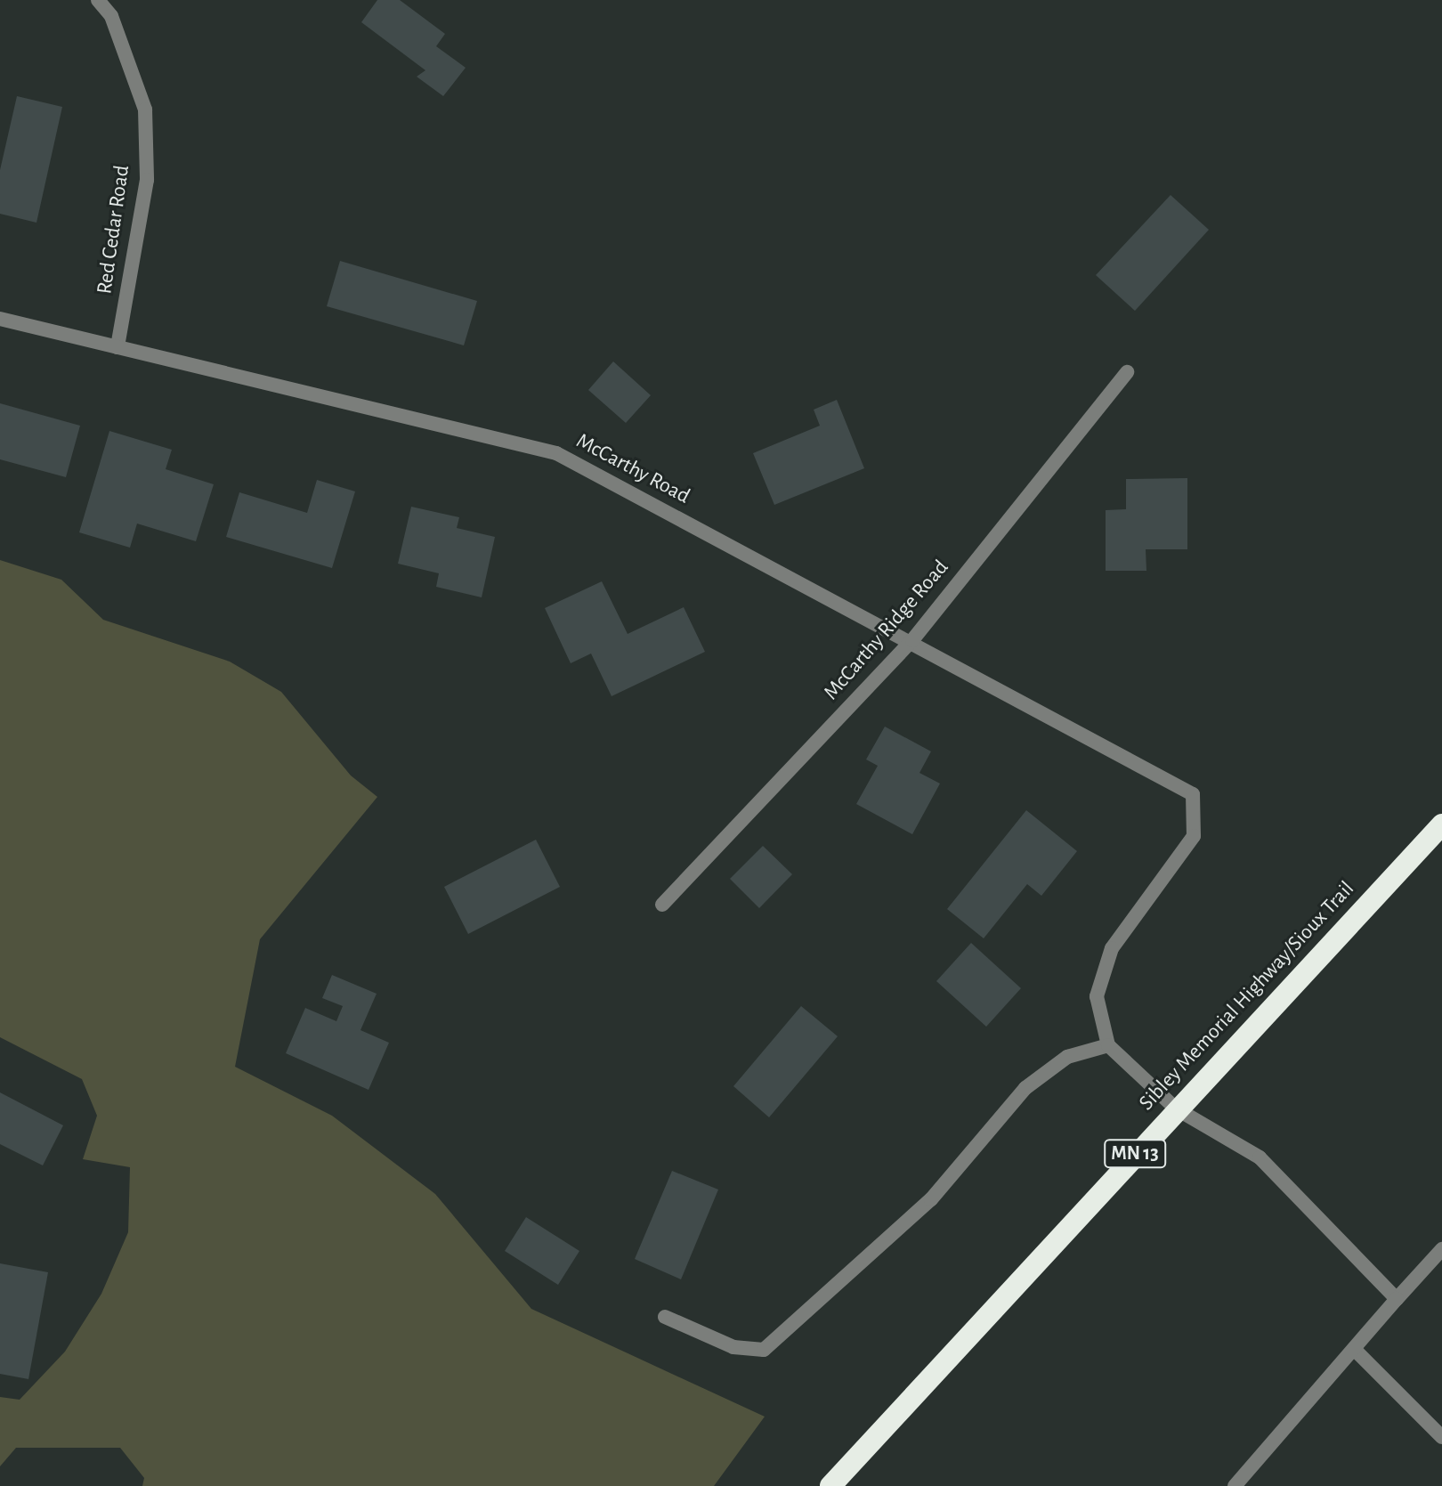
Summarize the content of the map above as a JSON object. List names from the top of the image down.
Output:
{
  "streets": {
    "highway": ["Sibley Memorial Highway/Sioux Trail", "MN 13"],
    "street": ["Red Cedar Road", "McCarthy Road", "McCarthy Ridge Road"]
  },
  "crossings": [
    ["Red Cedar Road", "McCarthy Road"],
    ["McCarthy Road", "McCarthy Ridge Road"]
  ]
}
